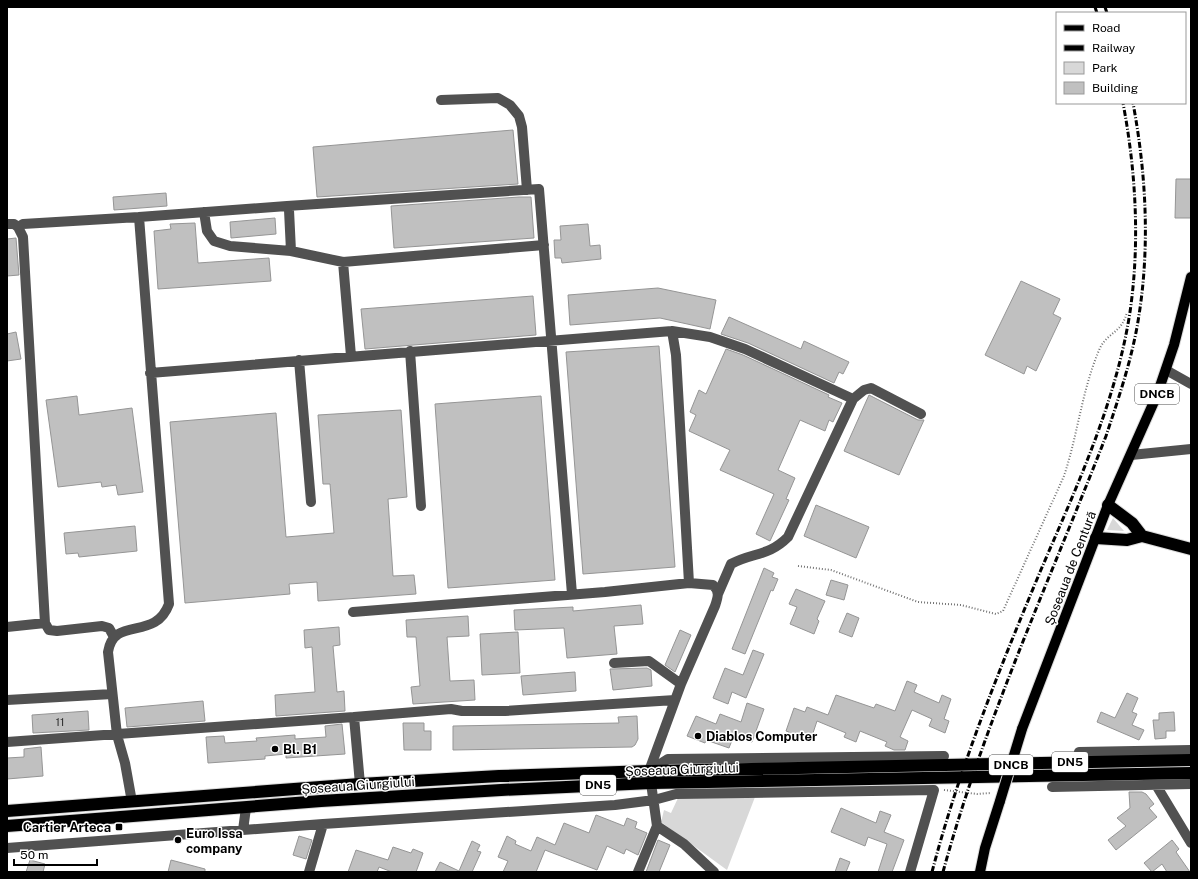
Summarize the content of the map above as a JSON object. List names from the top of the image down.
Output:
{
  "streets": {
    "highway": ["DN5", "Șoseaua Giurgiului"],
    "main road": ["DNCB", "Șoseaua de Centură"]
  },
  "places": {
    "other": ["Diablos Computer", "Bl. B1", "Euro Issa company"],
    "transit": ["Cartier Arteca"]
  },
  "house_numbers": ["11"],
  "legend": [
    "Road",
    "Railway",
    "Park",
    "Building"
  ],
  "scale_bar": "50 m"
}
